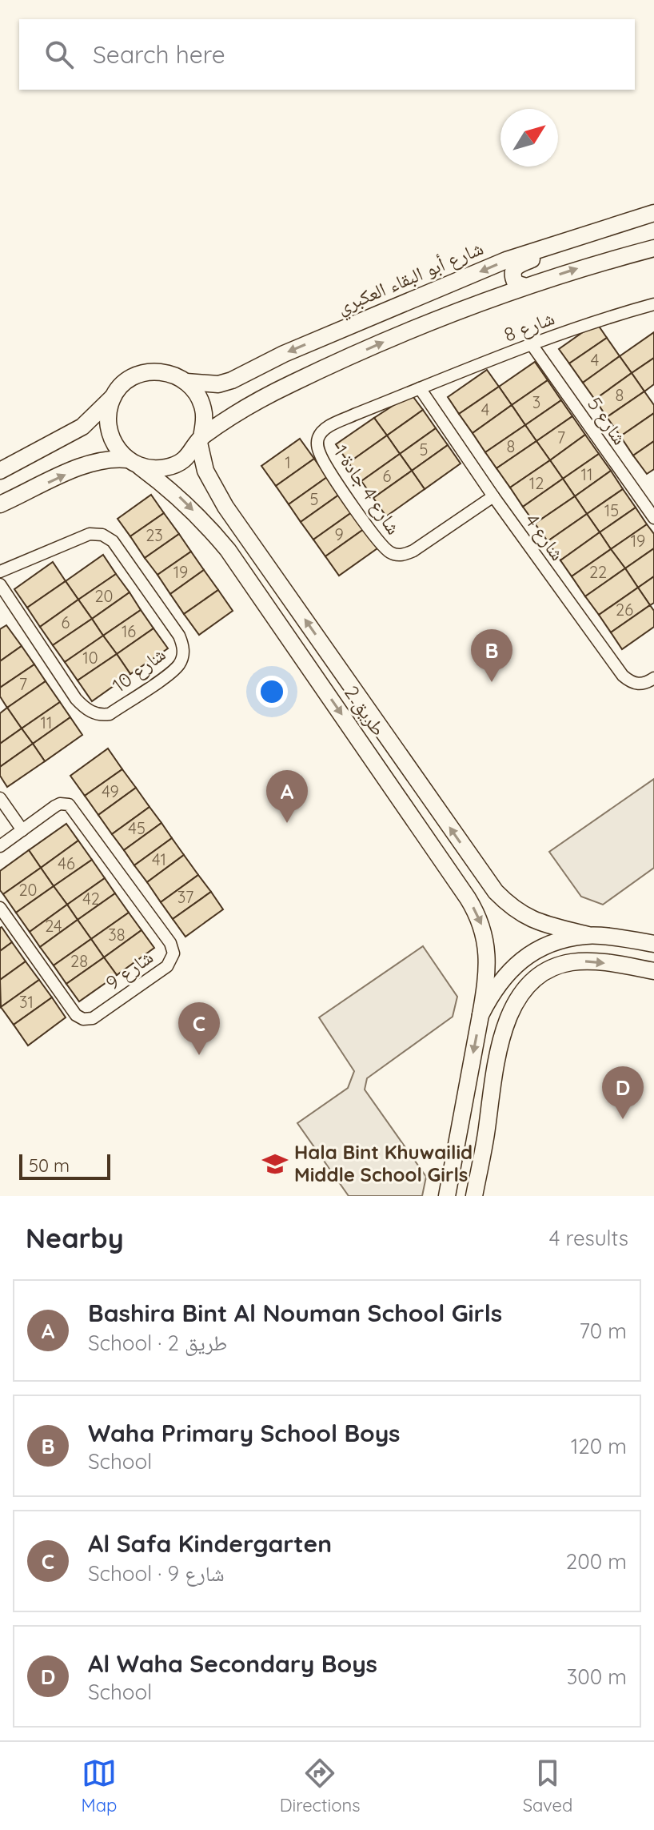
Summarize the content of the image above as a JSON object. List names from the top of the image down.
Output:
{
  "streets": {
    "street": [
      "شارع أبو البقاء العكبري",
      "شارع 8",
      "شارع 5",
      "شارع 4 جادة 1",
      "شارع 4",
      "شارع 10",
      "طريق 2",
      "شارع 9"
    ]
  },
  "crossings": [
    ["شارع أبو البقاء العكبري", "طريق 2"],
    ["شارع 8", "شارع 5"],
    ["شارع 8", "شارع 4 جادة 1"],
    ["شارع 8", "شارع 4"],
    ["شارع 4 جادة 1", "شارع 4"]
  ],
  "places": {
    "school or university": ["Hala Bint Khuwailid Middle School Girls"]
  },
  "house_numbers": [
    "4",
    "8",
    "3",
    "4",
    "7",
    "8",
    "5",
    "1",
    "11",
    "6",
    "12",
    "5",
    "15",
    "9",
    "23",
    "19",
    "19",
    "22",
    "20",
    "26",
    "6",
    "16",
    "10",
    "7",
    "11",
    "49",
    "45",
    "41",
    "46",
    "20",
    "37",
    "42",
    "24",
    "38",
    "28",
    "31"
  ],
  "scale_bar": "50 m",
  "north": "top right",
  "page": {
    "search": "Search here",
    "pins": [
      "B",
      "A",
      "C",
      "D"
    ],
    "scale": "50 m",
    "heading": ["Nearby", "4 results"],
    "list": [
      {
        "mark": "A",
        "name": "Bashira Bint Al Nouman School Girls",
        "note": "School · طريق 2",
        "value": "70 m"
      },
      {
        "mark": "B",
        "name": "Waha Primary School Boys",
        "note": "School",
        "value": "120 m"
      },
      {
        "mark": "C",
        "name": "Al Safa Kindergarten",
        "note": "School · شارع 9",
        "value": "200 m"
      },
      {
        "mark": "D",
        "name": "Al Waha Secondary Boys",
        "note": "School",
        "value": "300 m"
      }
    ],
    "nav": ["Map", "Directions", "Saved"]
  }
}
